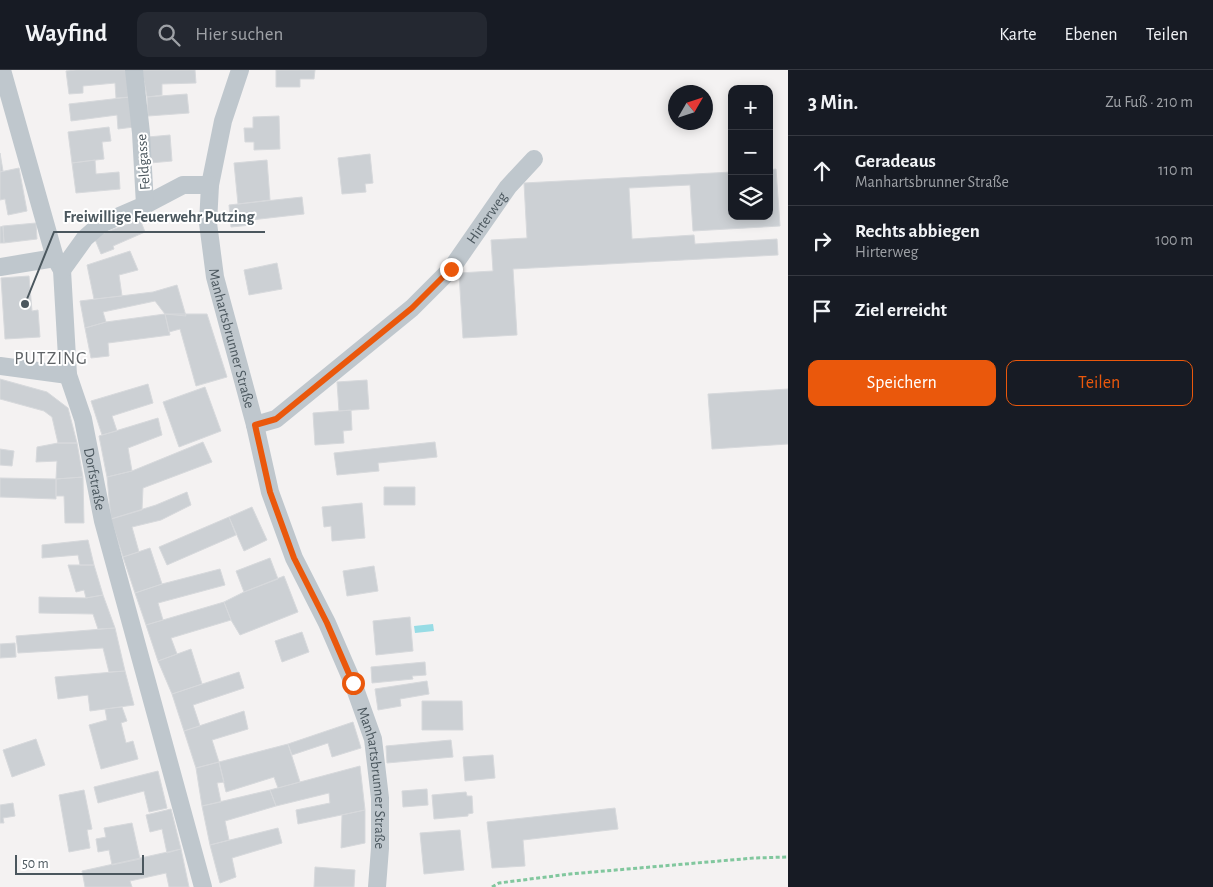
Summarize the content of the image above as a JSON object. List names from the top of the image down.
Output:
{
  "streets": {
    "street": [
      "Feldgasse",
      "Hirterweg",
      "Manhartsbrunner Straße",
      "Dorfstraße"
    ]
  },
  "crossings": [
    ["Feldgasse", "Dorfstraße"],
    ["Hirterweg", "Manhartsbrunner Straße"]
  ],
  "districts": ["PUTZING"],
  "places": ["Freiwillige Feuerwehr Putzing"],
  "scale_bar": "50 m",
  "north": "top right",
  "page": {
    "header": "Wayfind",
    "search": "Hier suchen",
    "nav": ["Karte", "Ebenen", "Teilen"],
    "heading": ["3 Min.", "Zu Fuß · 210 m"],
    "map_buttons": ["+", "−"],
    "list": [
      ["Geradeaus", "Manhartsbrunner Straße", "110 m"],
      ["Rechts abbiegen", "Hirterweg", "100 m"],
      "Ziel erreicht"
    ],
    "buttons": ["Speichern", "Teilen"],
    "scale": "50 m"
  }
}
